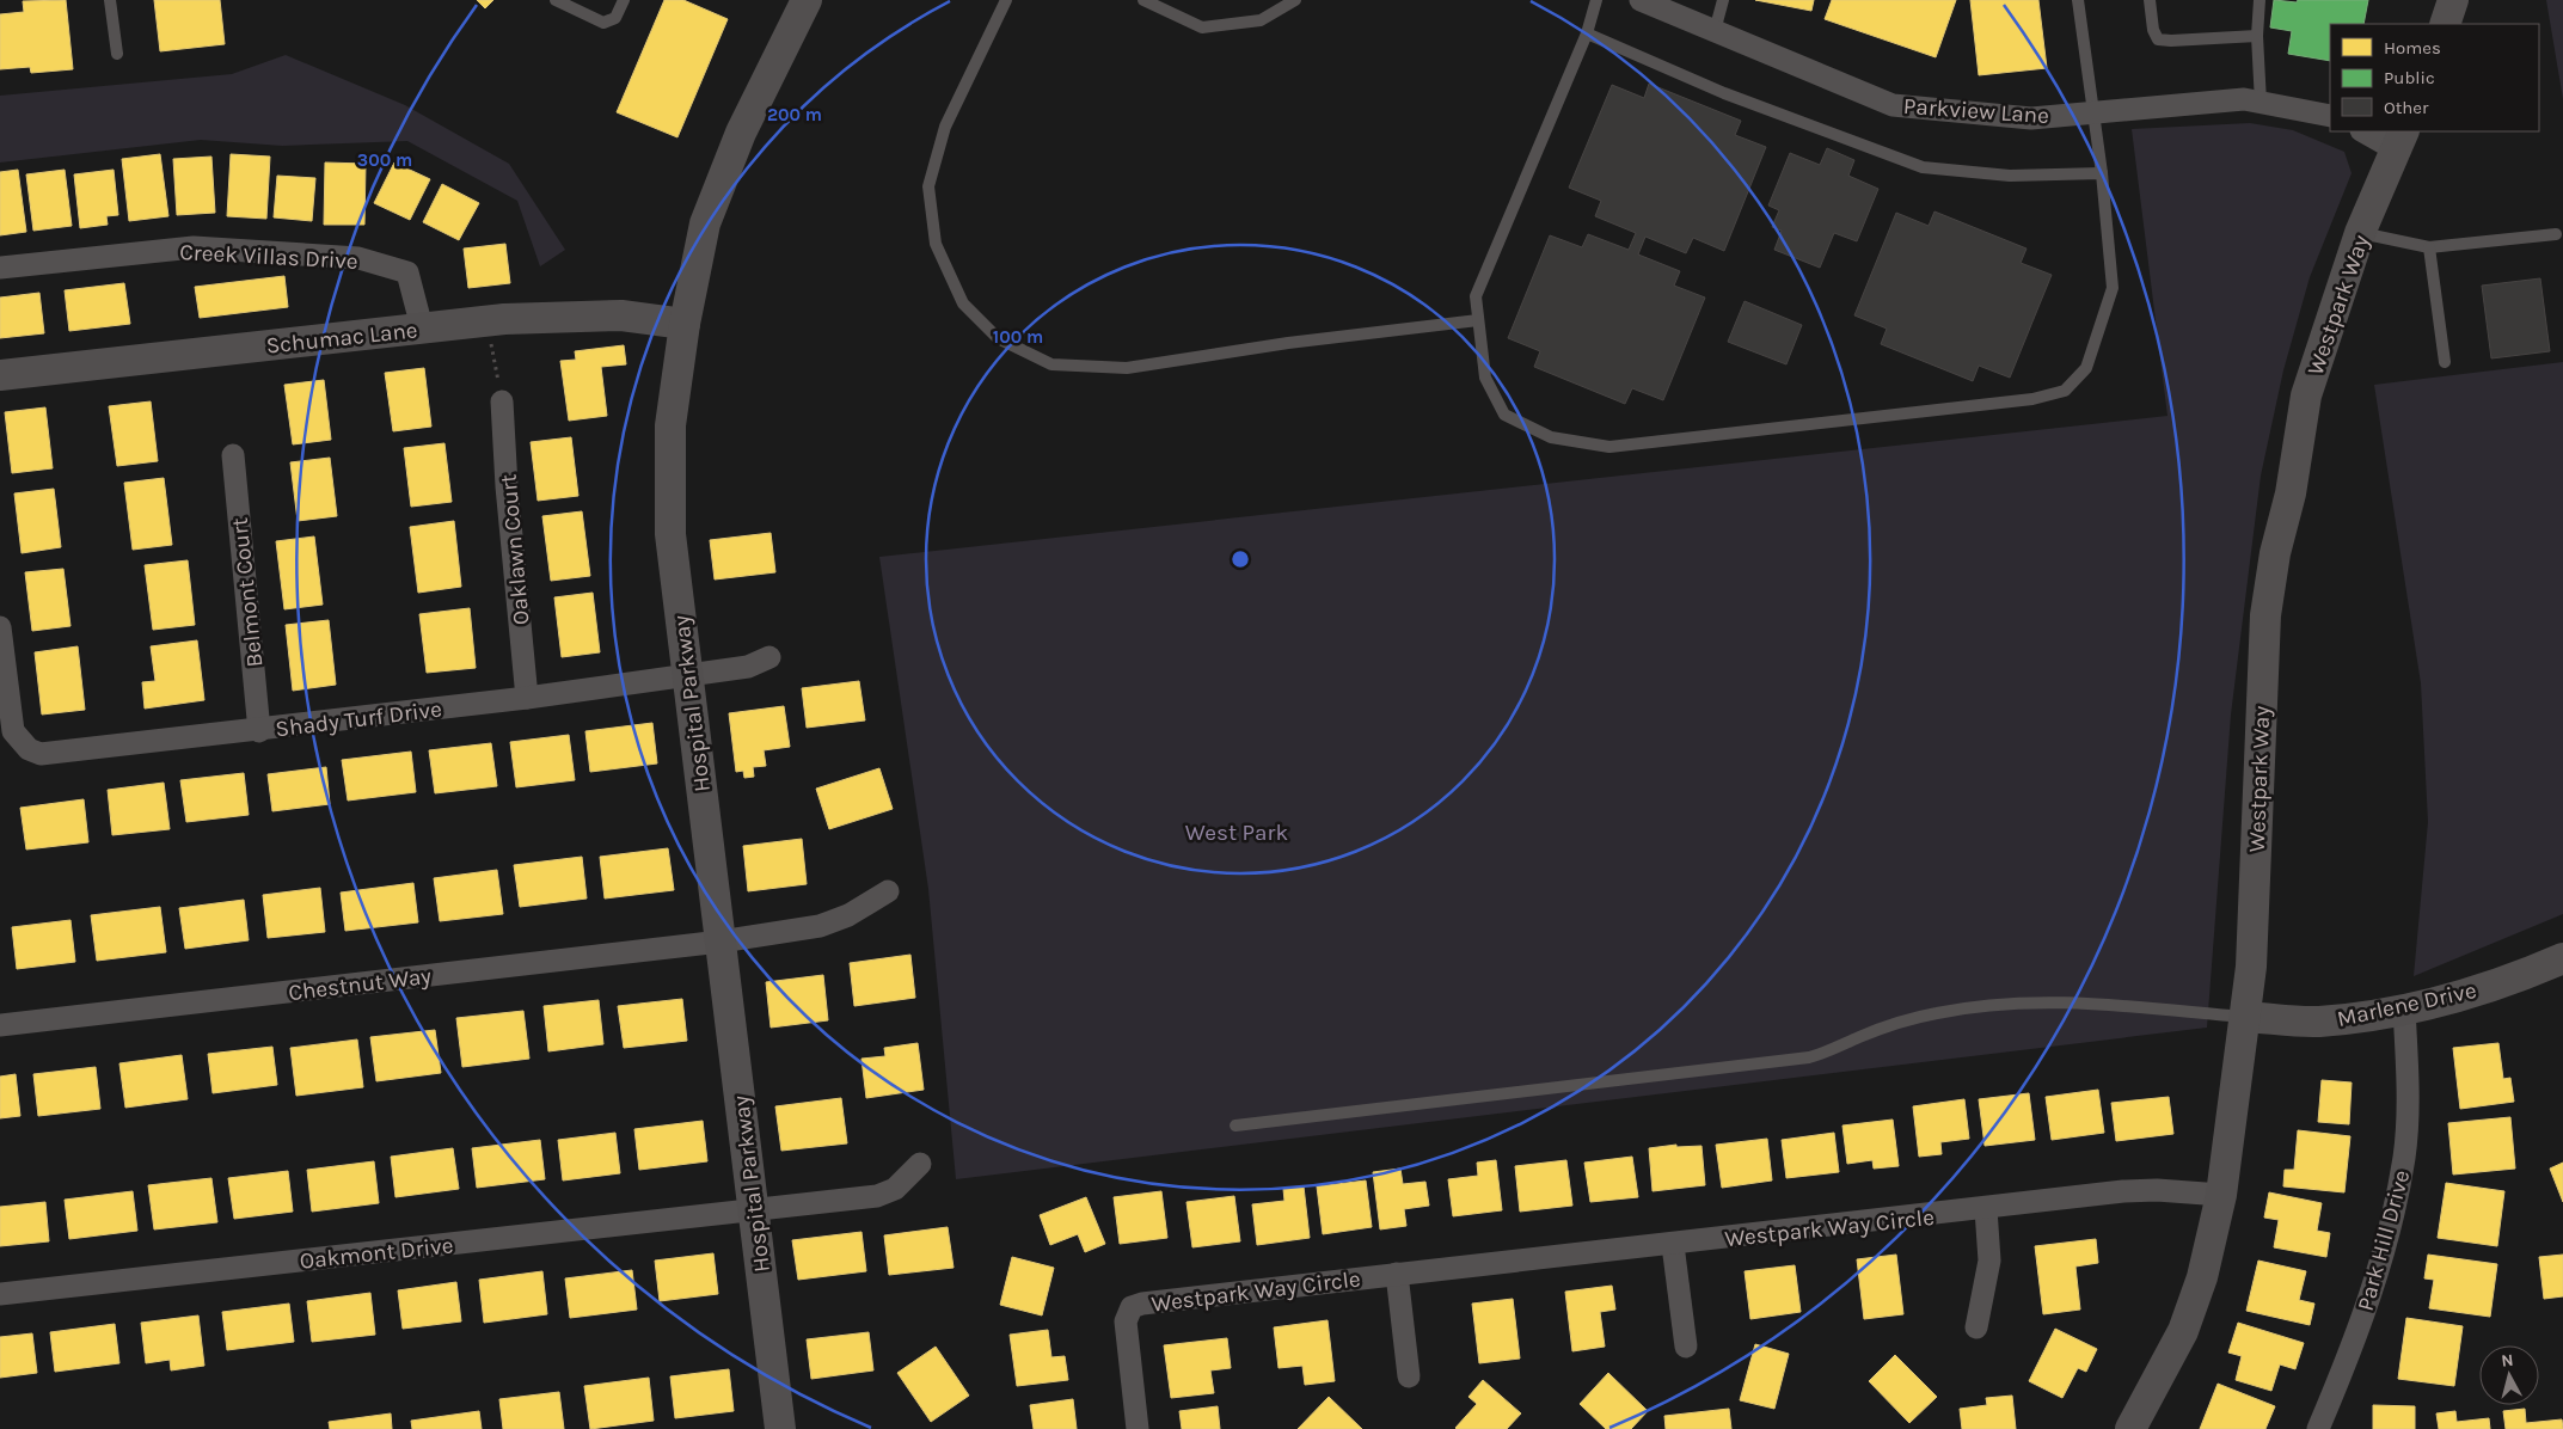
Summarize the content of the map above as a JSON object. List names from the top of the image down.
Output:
{
  "streets": {
    "street": [
      "Parkview Lane",
      "Creek Villas Drive",
      "Westpark Way",
      "Schumac Lane",
      "Oaklawn Court",
      "Belmont Court",
      "Hospital Parkway",
      "Shady Turf Drive",
      "Chestnut Way",
      "Marlene Drive",
      "Westpark Way Circle",
      "Park Hill Drive",
      "Oakmont Drive"
    ]
  },
  "crossings": [
    ["Creek Villas Drive", "Schumac Lane"],
    ["Westpark Way", "Marlene Drive"],
    ["Westpark Way", "Westpark Way Circle"],
    ["Schumac Lane", "Hospital Parkway"],
    ["Oaklawn Court", "Shady Turf Drive"],
    ["Belmont Court", "Shady Turf Drive"],
    ["Hospital Parkway", "Shady Turf Drive"],
    ["Hospital Parkway", "Chestnut Way"],
    ["Hospital Parkway", "Oakmont Drive"],
    ["Marlene Drive", "Park Hill Drive"]
  ],
  "parks": ["West Park"],
  "legend": ["Homes", "Public", "Other"],
  "north": "top",
  "rings": ["200 m", "300 m", "100 m"]
}
